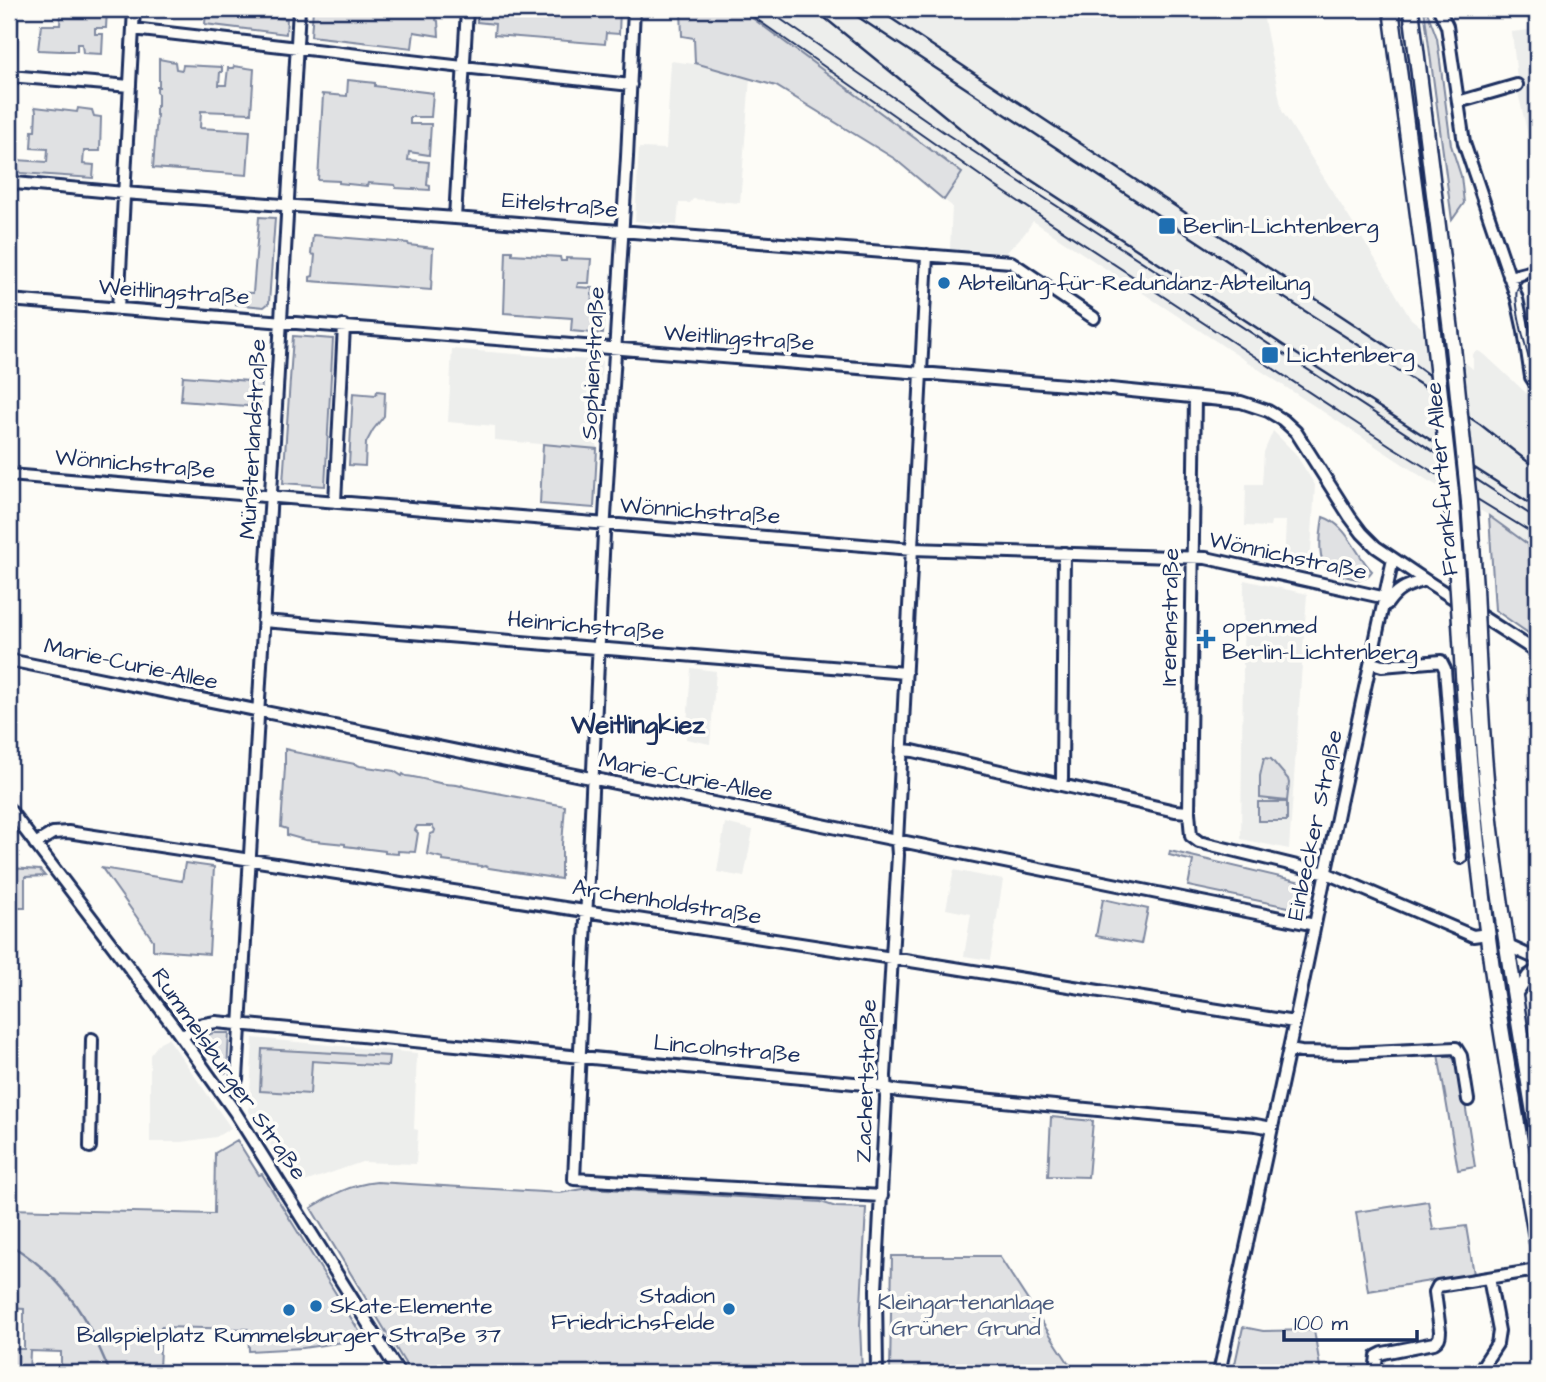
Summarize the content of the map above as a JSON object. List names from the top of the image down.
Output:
{
  "streets": {
    "main road": ["Frankfurter Allee"],
    "street": [
      "Eitelstraße",
      "Weitlingstraße",
      "Sophienstraße",
      "Münsterlandstraße",
      "Wönnichstraße",
      "Irenenstraße",
      "Heinrichstraße",
      "Marie-Curie-Allee",
      "Einbecker Straße",
      "Archenholdstraße",
      "Lincolnstraße",
      "Rummelsburger Straße",
      "Zachertstraße"
    ]
  },
  "crossings": [
    ["Eitelstraße", "Sophienstraße"],
    ["Eitelstraße", "Münsterlandstraße"],
    ["Eitelstraße", "Zachertstraße"],
    ["Weitlingstraße", "Sophienstraße"],
    ["Weitlingstraße", "Münsterlandstraße"],
    ["Weitlingstraße", "Irenenstraße"],
    ["Weitlingstraße", "Einbecker Straße"],
    ["Weitlingstraße", "Zachertstraße"],
    ["Sophienstraße", "Wönnichstraße"],
    ["Sophienstraße", "Heinrichstraße"],
    ["Sophienstraße", "Marie-Curie-Allee"],
    ["Sophienstraße", "Archenholdstraße"],
    ["Sophienstraße", "Lincolnstraße"],
    ["Sophienstraße", "Zachertstraße"],
    ["Münsterlandstraße", "Wönnichstraße"],
    ["Münsterlandstraße", "Heinrichstraße"],
    ["Münsterlandstraße", "Marie-Curie-Allee"],
    ["Münsterlandstraße", "Archenholdstraße"],
    ["Münsterlandstraße", "Lincolnstraße"],
    ["Wönnichstraße", "Irenenstraße"],
    ["Wönnichstraße", "Einbecker Straße"],
    ["Wönnichstraße", "Zachertstraße"],
    ["Irenenstraße", "Einbecker Straße"],
    ["Heinrichstraße", "Zachertstraße"],
    ["Marie-Curie-Allee", "Einbecker Straße"],
    ["Marie-Curie-Allee", "Zachertstraße"],
    ["Einbecker Straße", "Archenholdstraße"],
    ["Einbecker Straße", "Lincolnstraße"],
    ["Archenholdstraße", "Rummelsburger Straße"],
    ["Archenholdstraße", "Zachertstraße"],
    ["Lincolnstraße", "Rummelsburger Straße"],
    ["Lincolnstraße", "Zachertstraße"]
  ],
  "districts": ["Weitlingkiez"],
  "parks": ["Kleingartenanlage Grüner Grund"],
  "places": {
    "transit": ["Berlin-Lichtenberg", "Lichtenberg"],
    "other": [
      "Abteilung-für-Redundanz-Abteilung",
      "Skate-Elemente",
      "Stadion Friedrichsfelde",
      "Ballspielplatz Rummelsburger Straße 37"
    ],
    "health": ["open.med Berlin-Lichtenberg"]
  },
  "scale_bar": "100 m"
}
